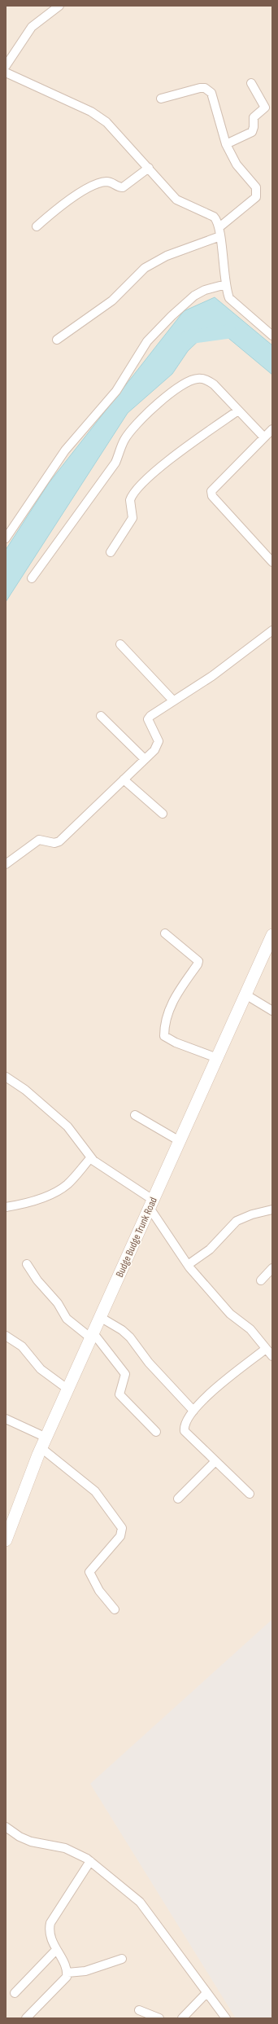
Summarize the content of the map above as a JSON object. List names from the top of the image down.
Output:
{
  "streets": {
    "main road": ["Budge Budge Trunk Road"]
  }
}
